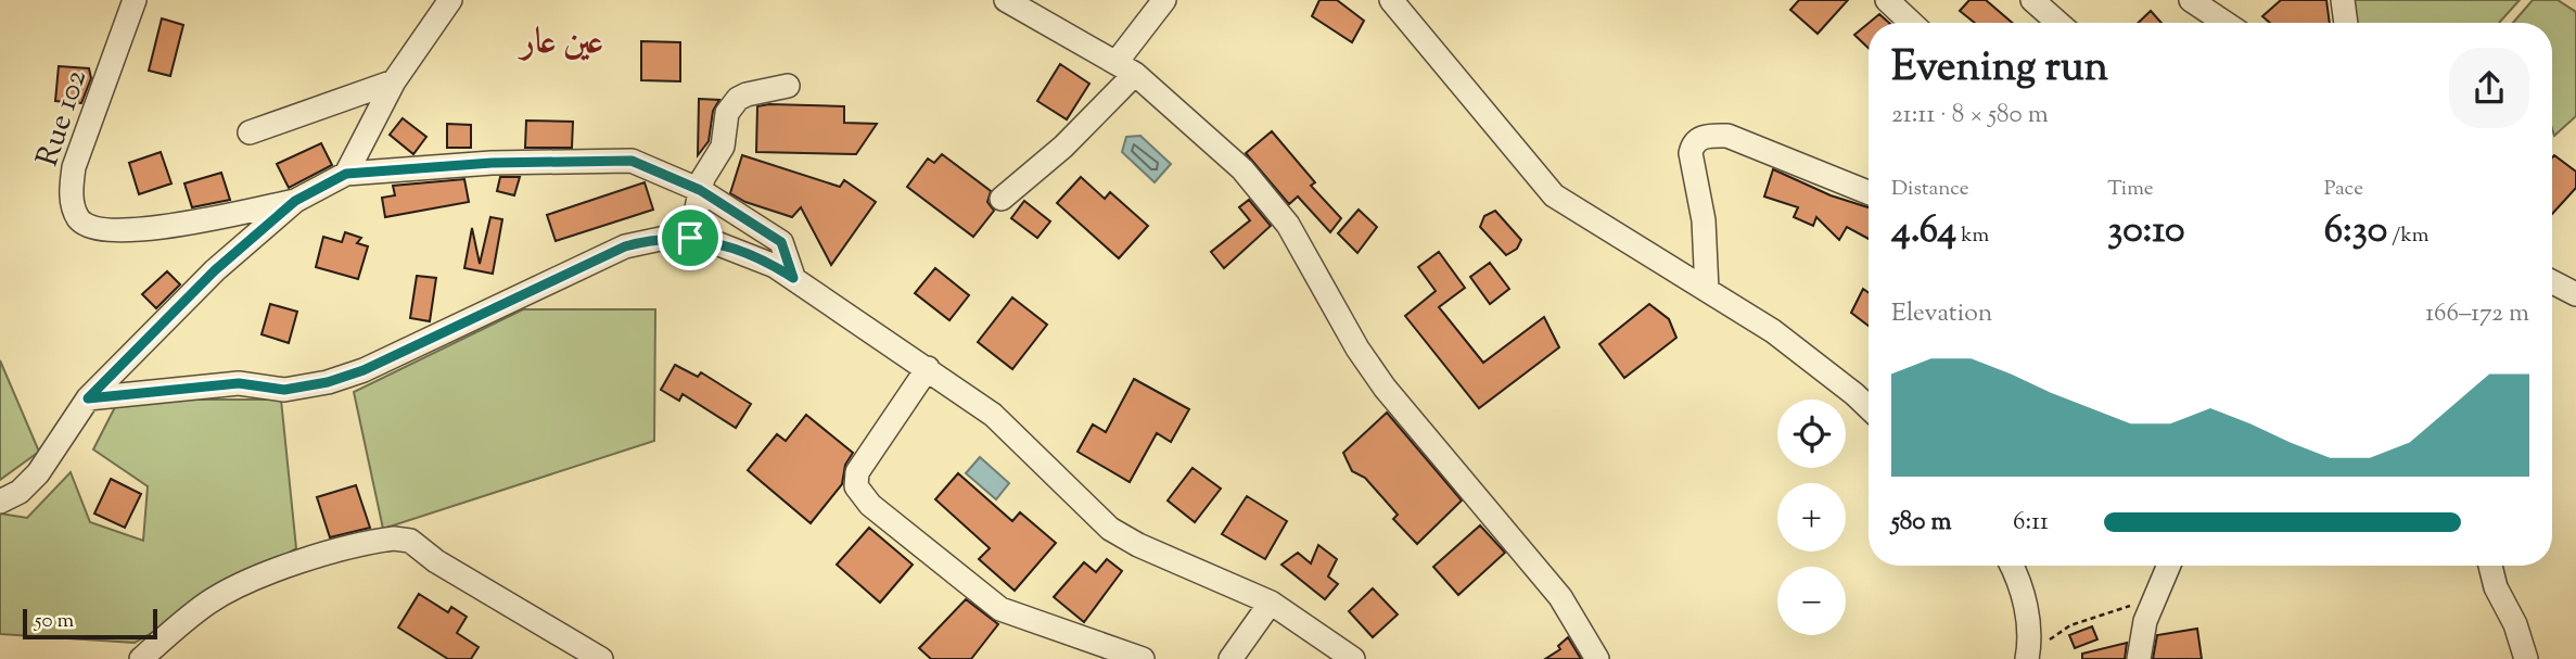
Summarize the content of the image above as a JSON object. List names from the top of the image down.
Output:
{
  "streets": {
    "street": ["Rue 102"]
  },
  "districts": ["عين عار"],
  "scale_bar": "50 m",
  "page": {
    "heading": ["Evening run", "21:11 · 8 × 580 m"],
    "stats": [
      ["Distance", "4.64 km"],
      ["Time", "30:10"],
      ["Pace", "6:30 /km"]
    ],
    "chart": ["Elevation", "166–172 m"],
    "map_buttons": ["+", "−"],
    "list": [
      {
        "name": "580 m",
        "note": "6:11"
      }
    ],
    "scale": "50 m"
  }
}
